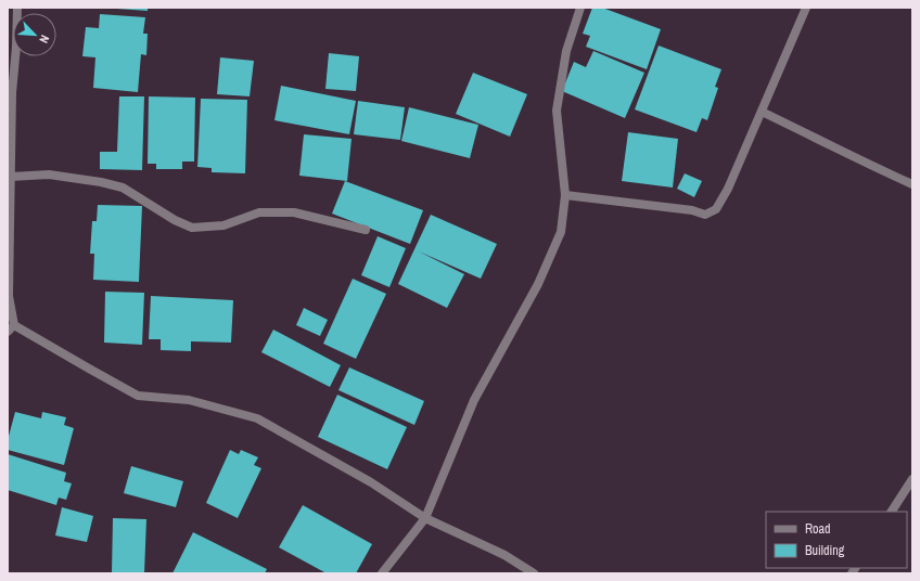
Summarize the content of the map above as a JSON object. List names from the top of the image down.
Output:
{
  "legend": ["Road", "Building"],
  "north": "bottom right"
}
